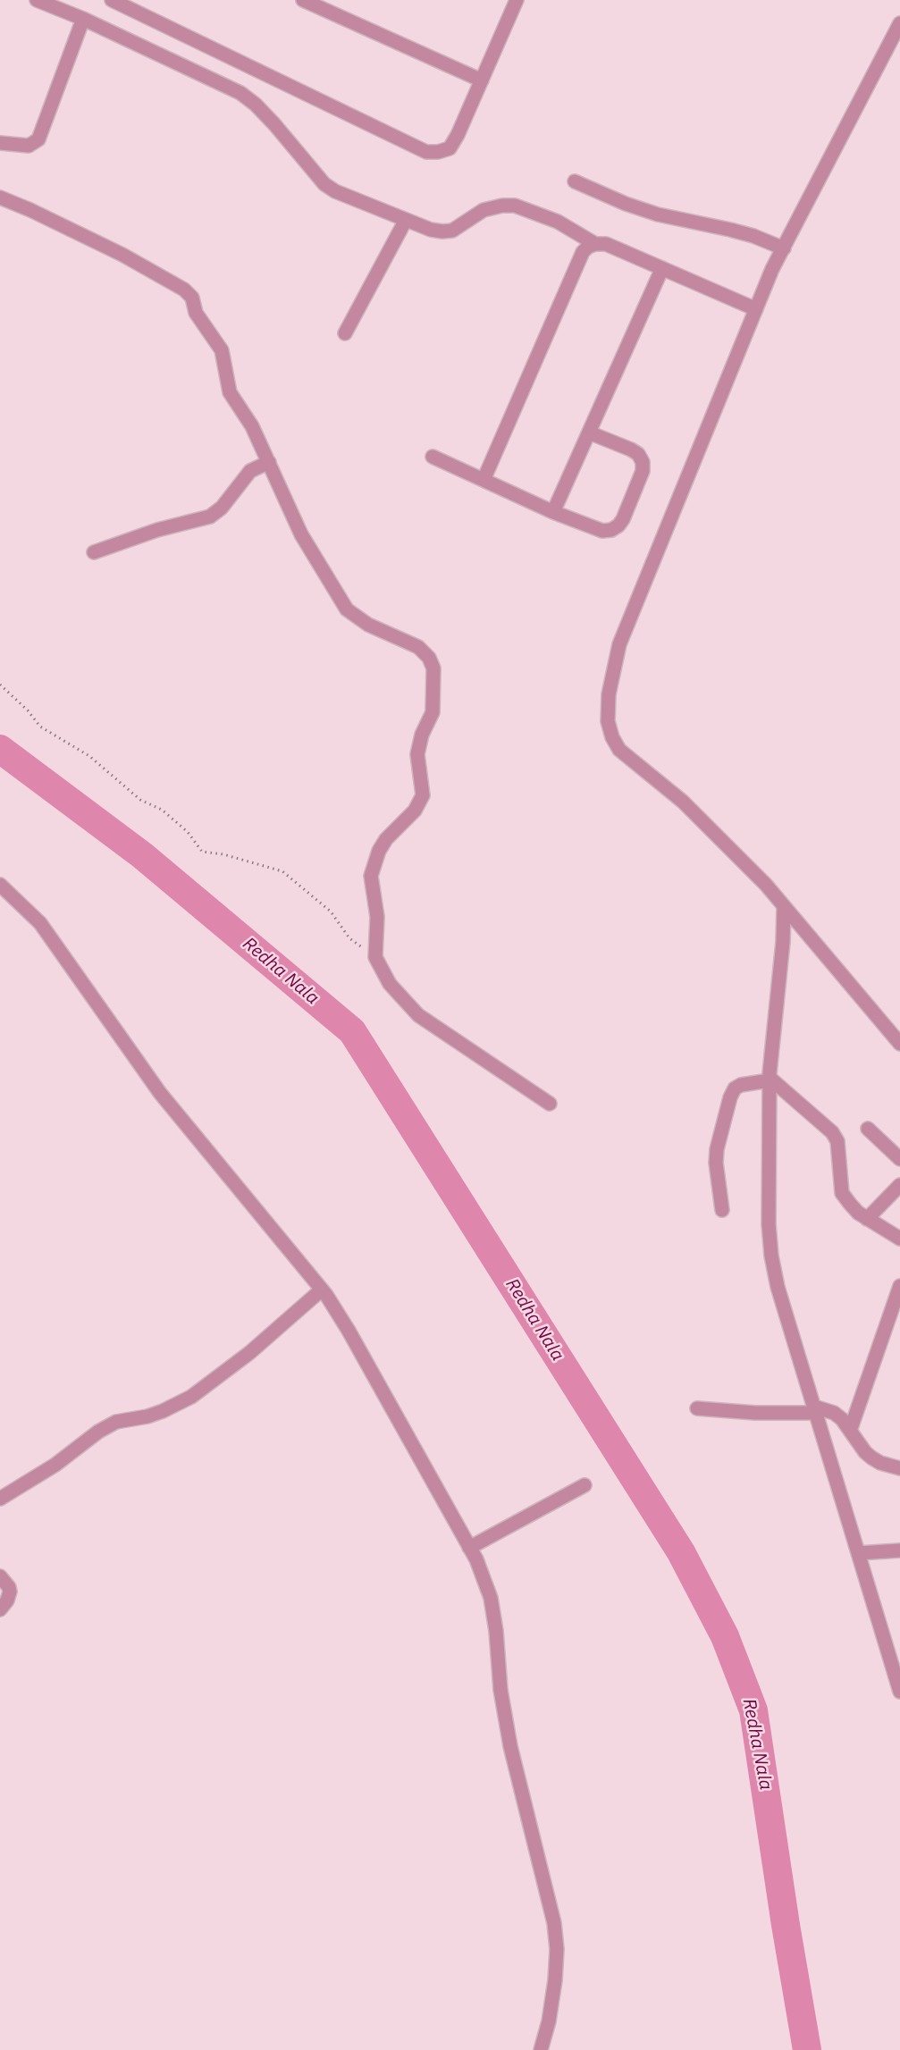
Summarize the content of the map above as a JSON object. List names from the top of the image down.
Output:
{
  "water": ["Redha Nala"]
}
